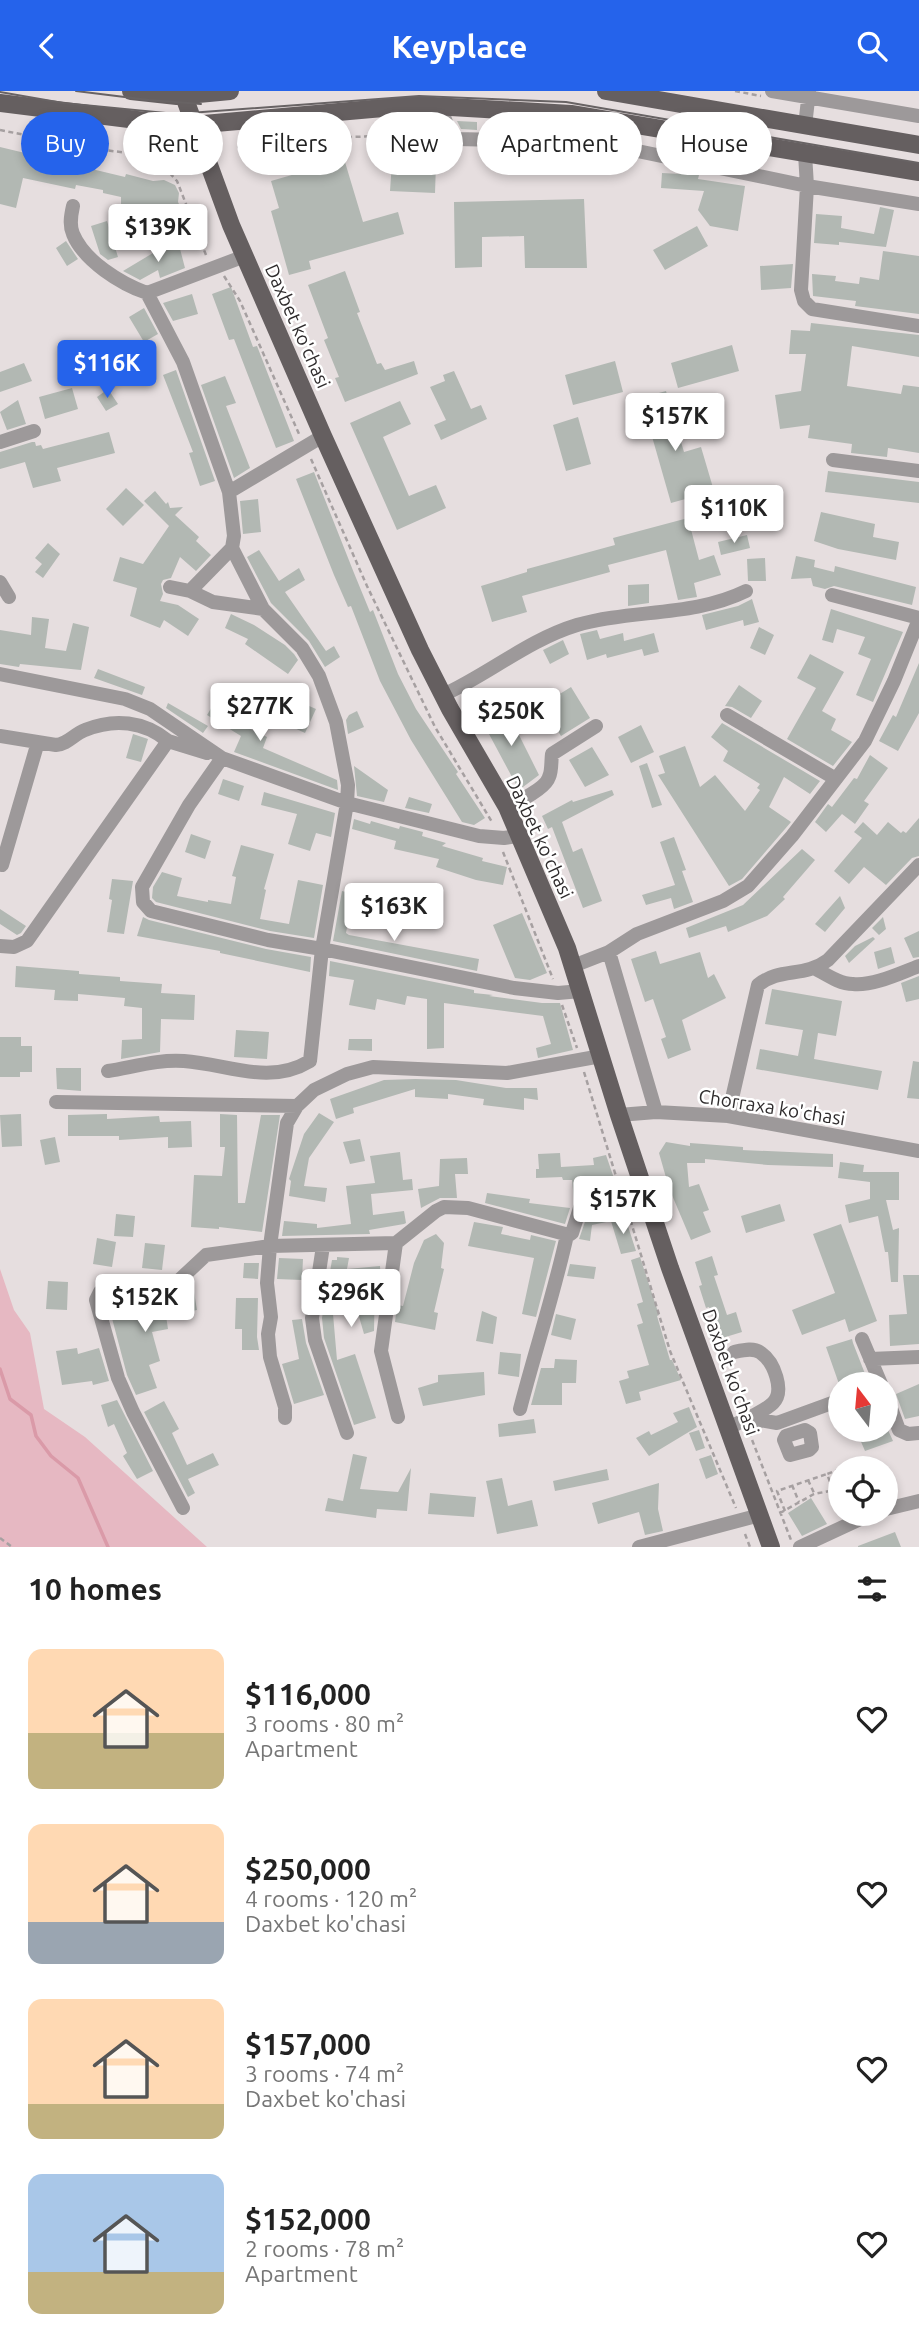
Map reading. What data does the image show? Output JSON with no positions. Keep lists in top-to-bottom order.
{
  "streets": {
    "main road": ["Daxbet ko'chasi"],
    "street": ["Chorraxa ko'chasi"]
  },
  "crossings": [
    ["Daxbet ko'chasi", "Chorraxa ko'chasi"]
  ],
  "north": "top",
  "page": {
    "header": "Keyplace",
    "chip": [
      "Buy",
      "Rent",
      "Filters",
      "New",
      "Apartment",
      "House"
    ],
    "price": [
      "$139K",
      "$116K",
      "$157K",
      "$110K",
      "$277K",
      "$250K",
      "$163K",
      "$157K",
      "$296K",
      "$152K"
    ],
    "heading": "10 homes",
    "list": [
      {
        "name": "$116,000",
        "note": "3 rooms · 80 m² · Apartment"
      },
      {
        "name": "$250,000",
        "note": "4 rooms · 120 m² · Daxbet ko'chasi"
      },
      {
        "name": "$157,000",
        "note": "3 rooms · 74 m² · Daxbet ko'chasi"
      },
      {
        "name": "$152,000",
        "note": "2 rooms · 78 m² · Apartment"
      }
    ]
  }
}
